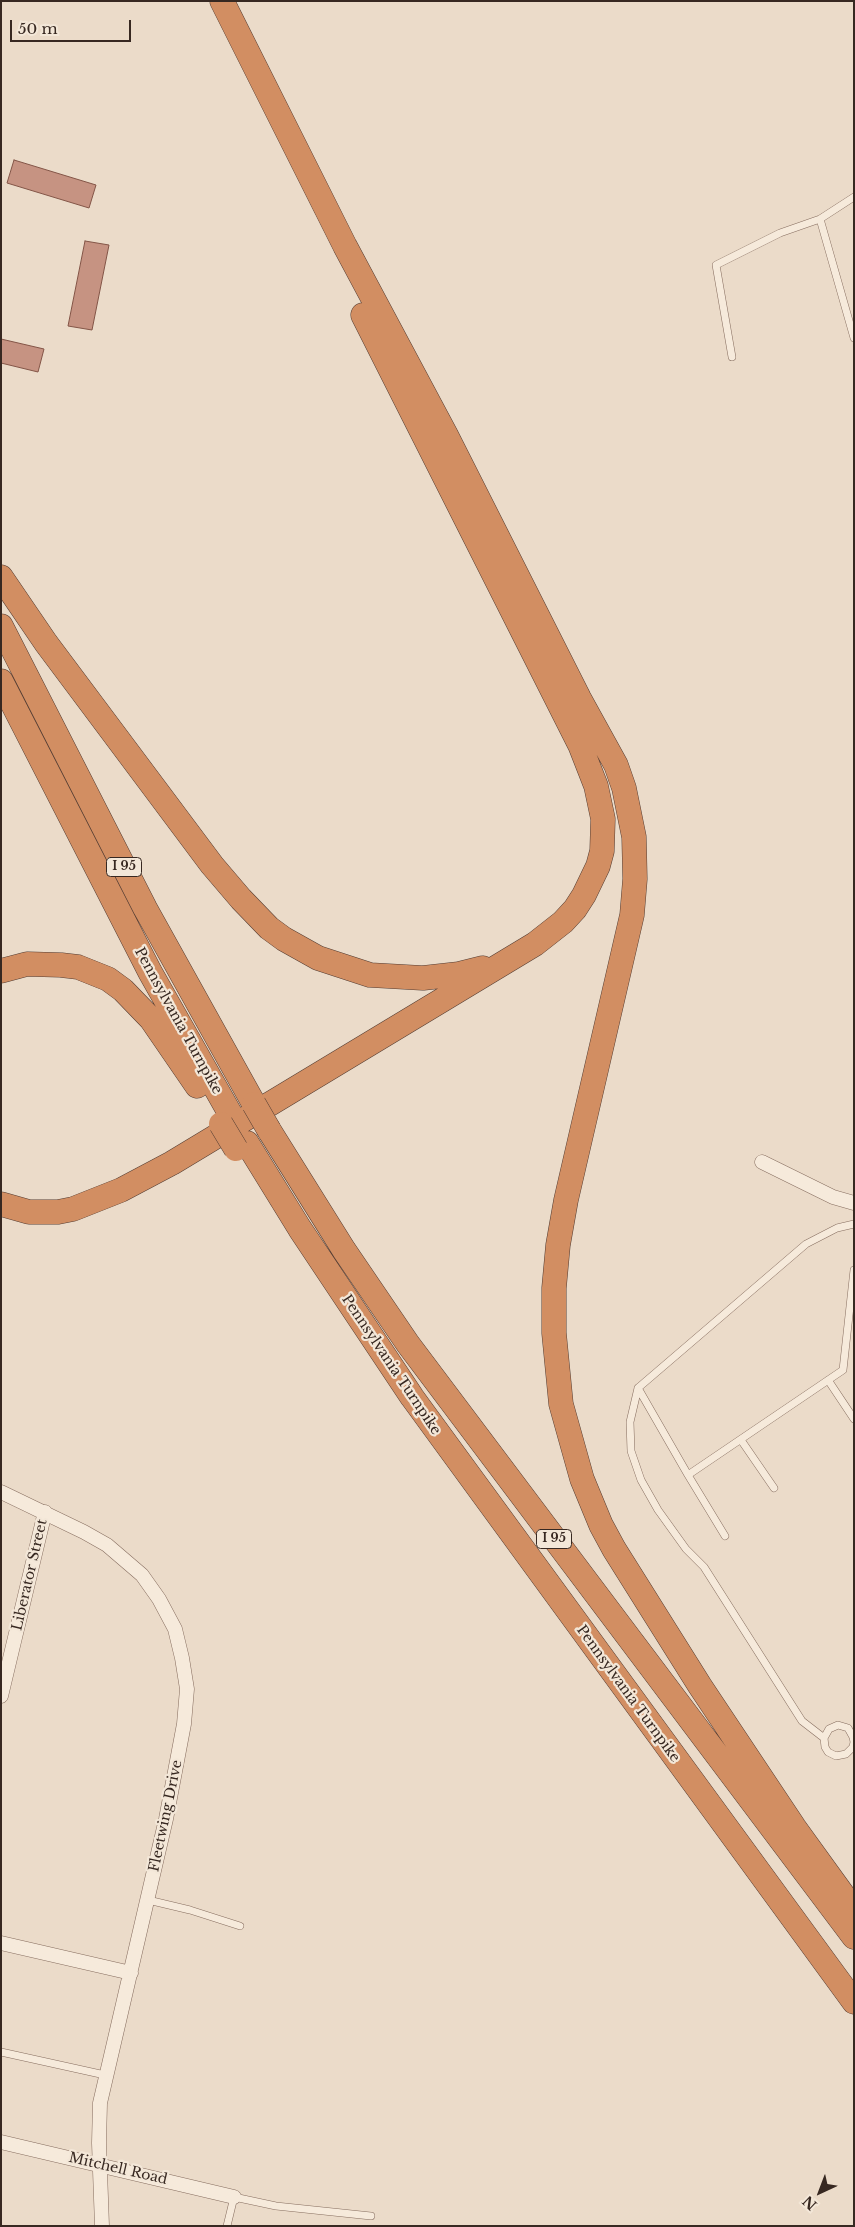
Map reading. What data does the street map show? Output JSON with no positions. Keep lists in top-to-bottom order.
{
  "streets": {
    "highway": ["I 95", "Pennsylvania Turnpike"],
    "street": ["Liberator Street", "Fleetwing Drive", "Mitchell Road"]
  },
  "crossings": [
    ["Liberator Street", "Fleetwing Drive"],
    ["Fleetwing Drive", "Mitchell Road"]
  ],
  "scale_bar": "50 m",
  "north": "bottom left"
}
